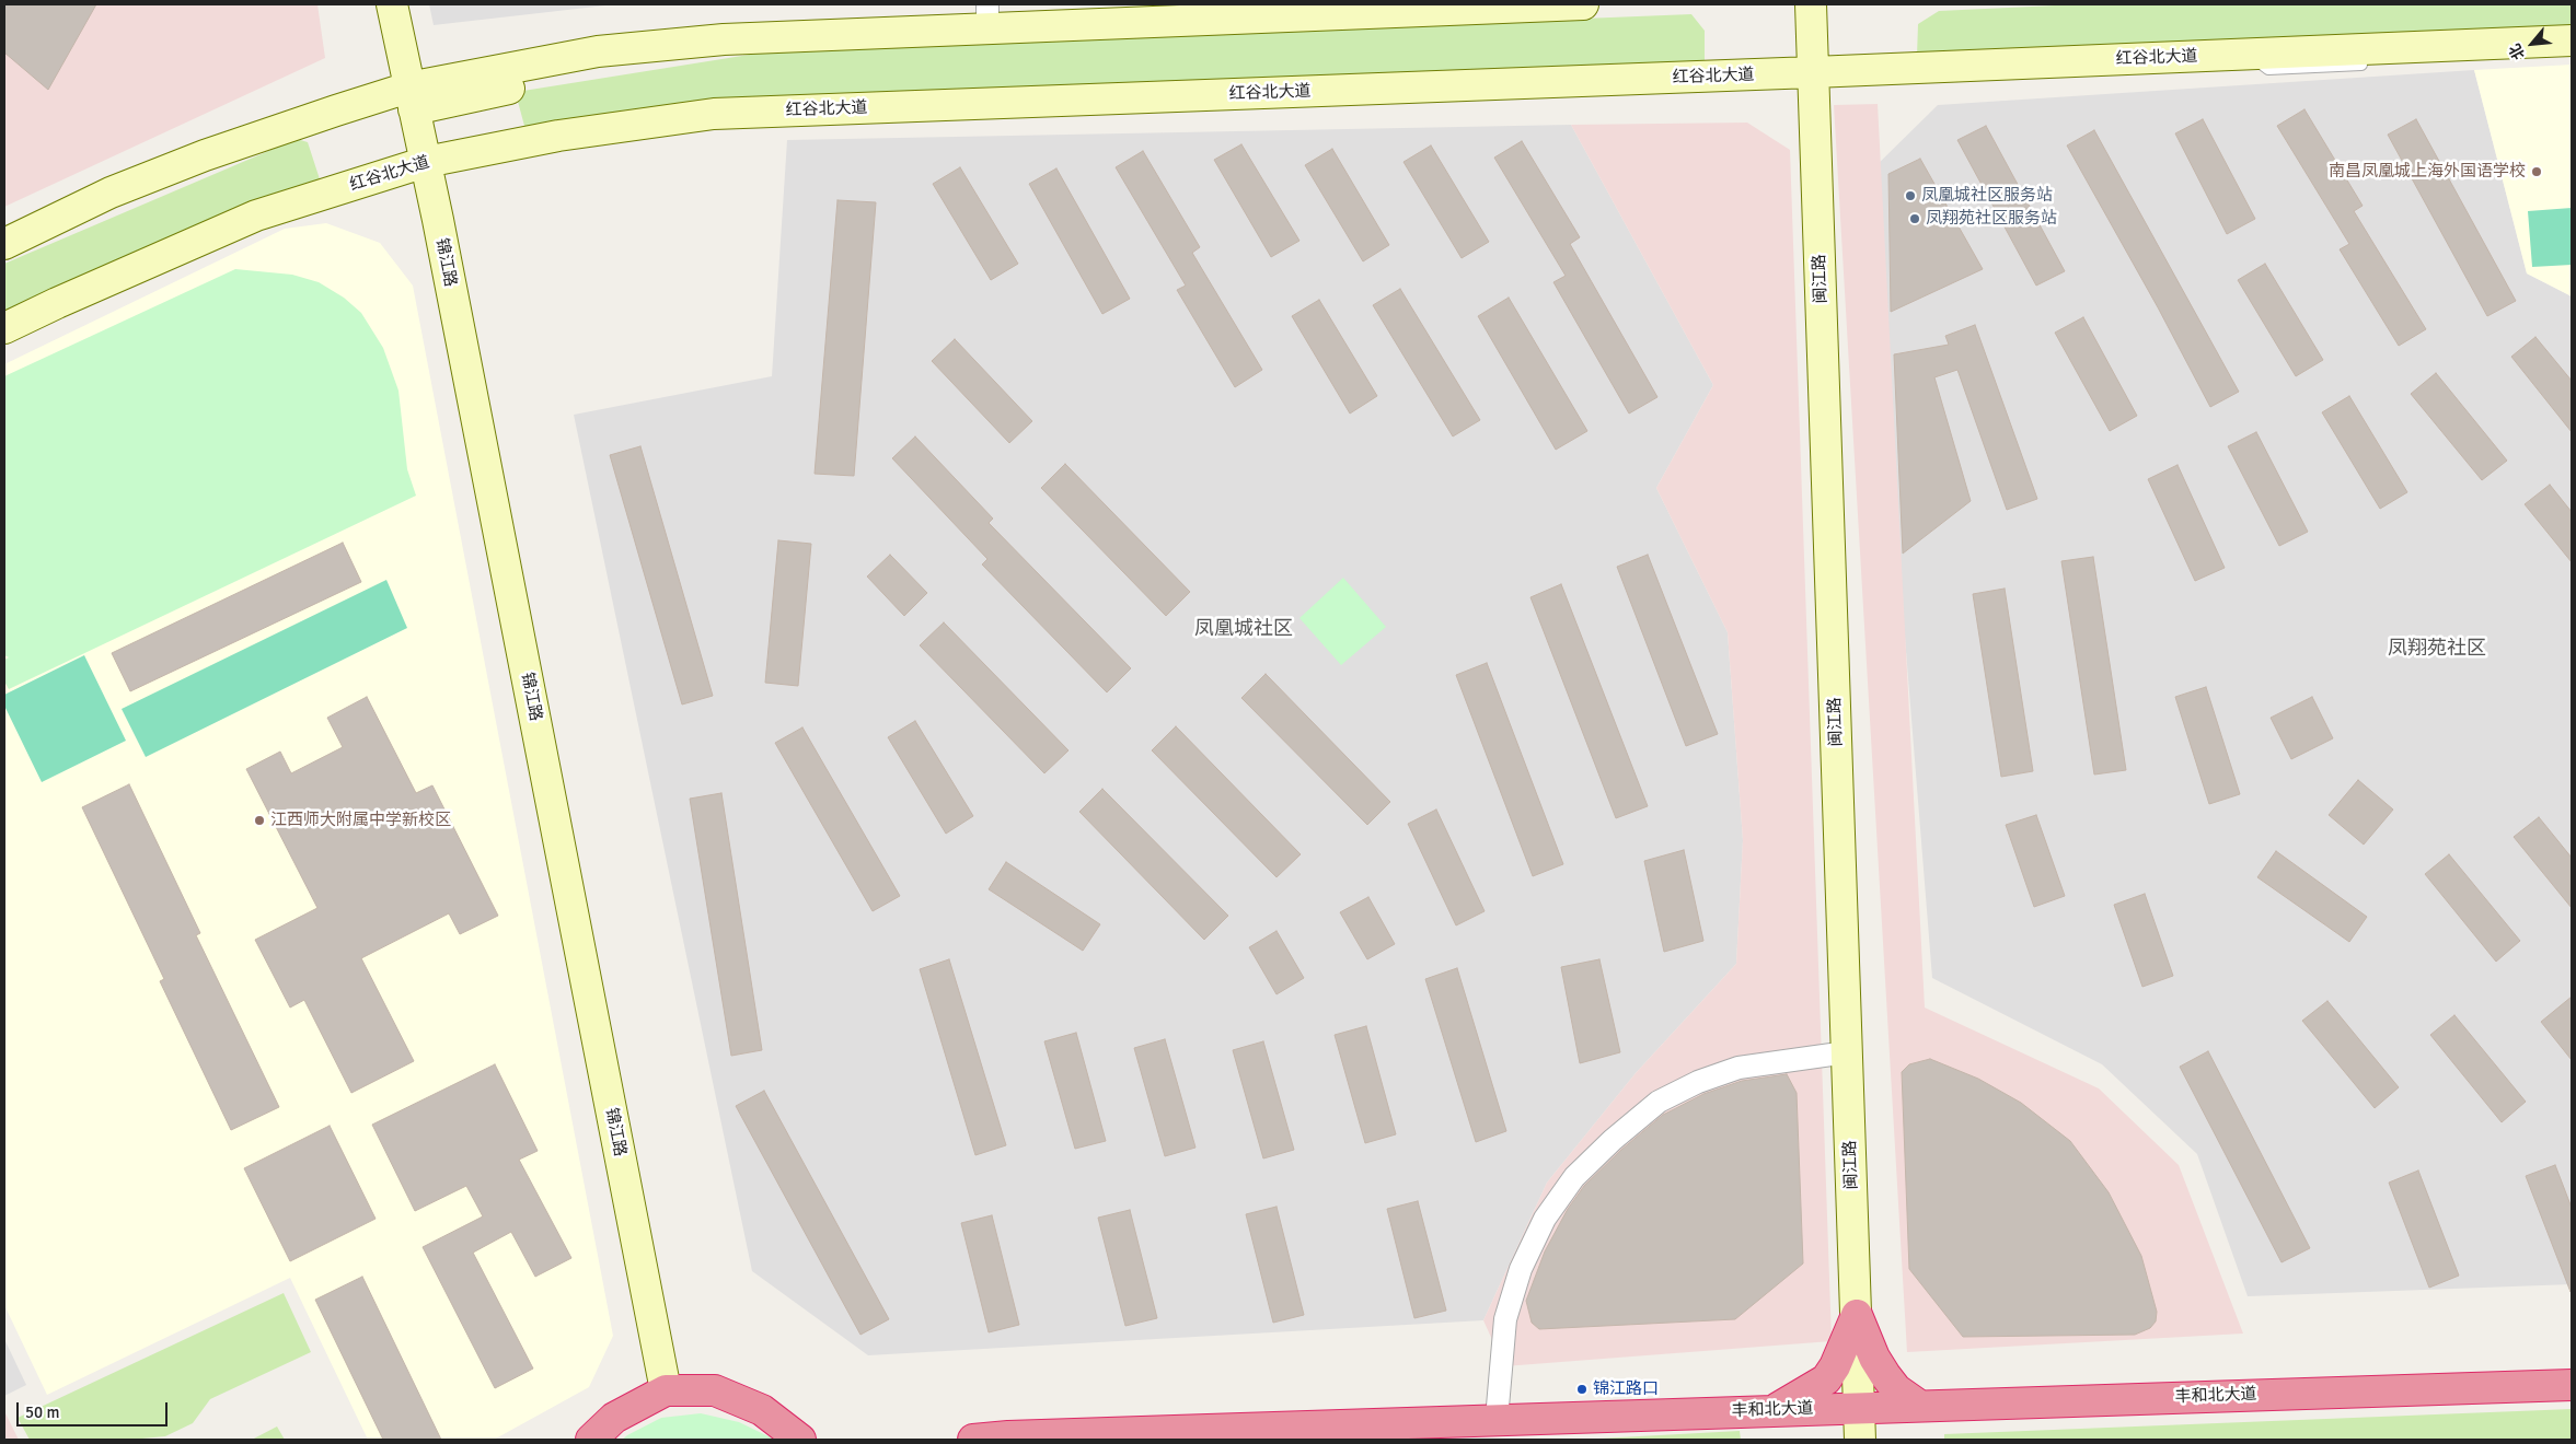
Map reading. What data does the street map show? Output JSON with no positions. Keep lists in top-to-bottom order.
{
  "streets": {
    "highway": ["丰和北大道"],
    "main road": ["红谷北大道", "锦江路", "闽江路"]
  },
  "crossings": [
    ["红谷北大道", "锦江路"],
    ["红谷北大道", "闽江路"],
    ["闽江路", "丰和北大道"]
  ],
  "districts": ["凤凰城社区", "凤翔苑社区"],
  "places": [
    "南昌凤凰城上海外国语学校",
    "凤凰城社区服务站",
    "凤翔苑社区服务站",
    "江西师大附属中学新校区",
    "锦江路口"
  ],
  "scale_bar": "50 m",
  "north": "bottom left"
}
